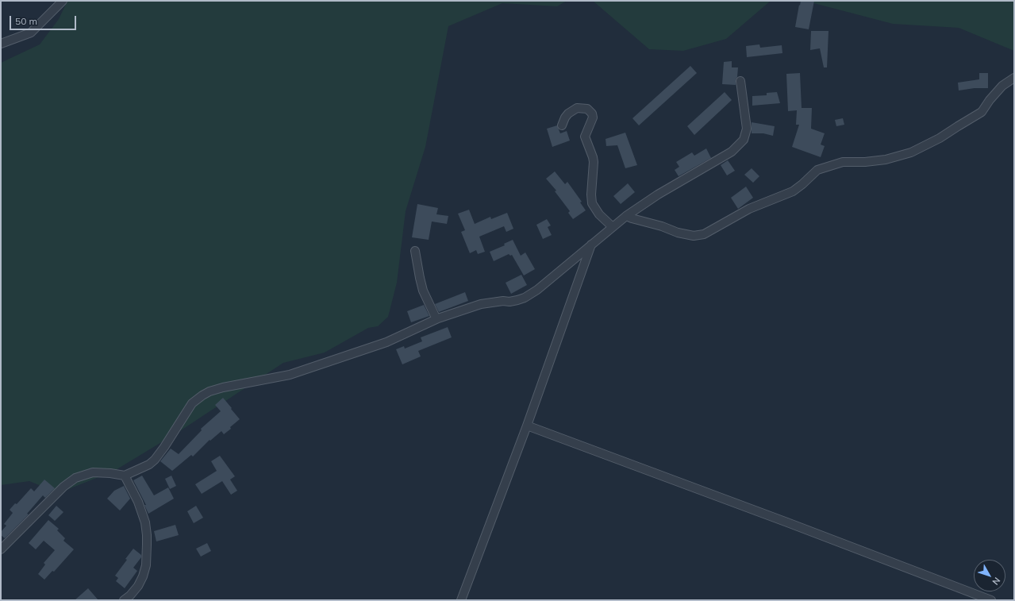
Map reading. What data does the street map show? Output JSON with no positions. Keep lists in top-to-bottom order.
{
  "scale_bar": "50 m",
  "north": "bottom right"
}
